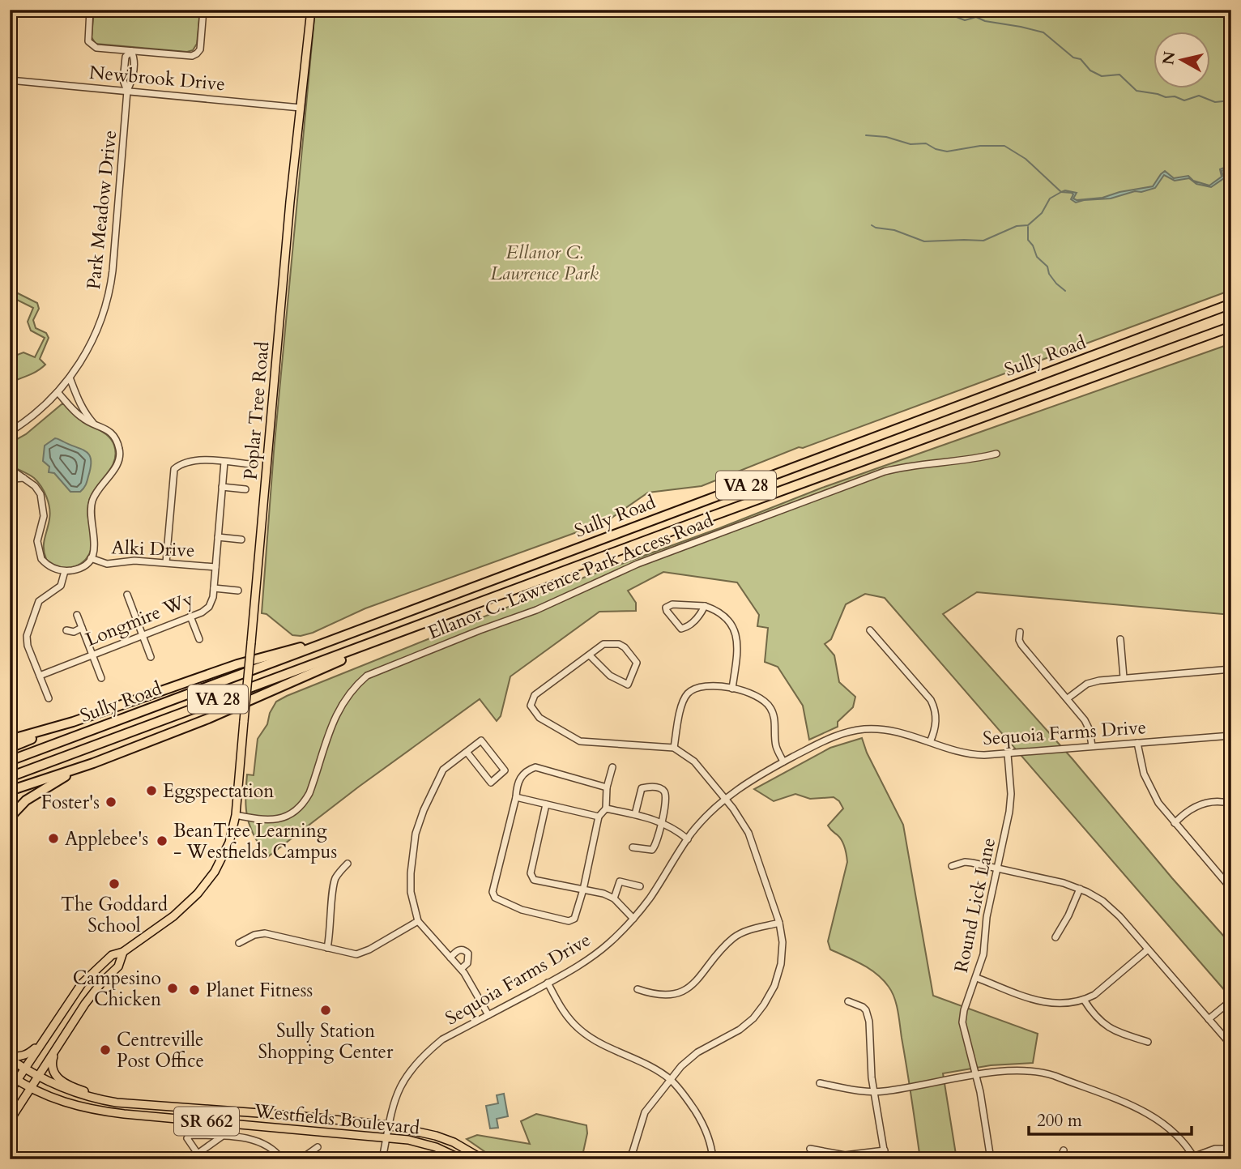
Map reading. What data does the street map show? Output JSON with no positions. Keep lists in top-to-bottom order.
{
  "streets": {
    "highway": ["Sully Road", "VA 28"],
    "main road": ["Poplar Tree Road", "Westfields Boulevard", "SR 662"],
    "street": [
      "Newbrook Drive",
      "Park Meadow Drive",
      "Alki Drive",
      "Ellanor C. Lawrence Park Access Road",
      "Longmire Wy",
      "Sequoia Farms Drive",
      "Round Lick Lane"
    ]
  },
  "crossings": [
    ["Newbrook Drive", "Park Meadow Drive"],
    ["Newbrook Drive", "Poplar Tree Road"],
    ["Poplar Tree Road", "Ellanor C. Lawrence Park Access Road"],
    ["Poplar Tree Road", "Westfields Boulevard"],
    ["Alki Drive", "Longmire Wy"],
    ["Sequoia Farms Drive", "Round Lick Lane"],
    ["Sequoia Farms Drive", "Westfields Boulevard"]
  ],
  "parks": ["Ellanor C. Lawrence Park"],
  "places": [
    "Eggspectation",
    "Foster's",
    "Applebee's",
    "BeanTree Learning - Westfields Campus",
    "The Goddard School",
    "Campesino Chicken",
    "Planet Fitness",
    "Sully Station Shopping Center",
    "Centreville Post Office"
  ],
  "scale_bar": "200 m",
  "north": "left"
}
